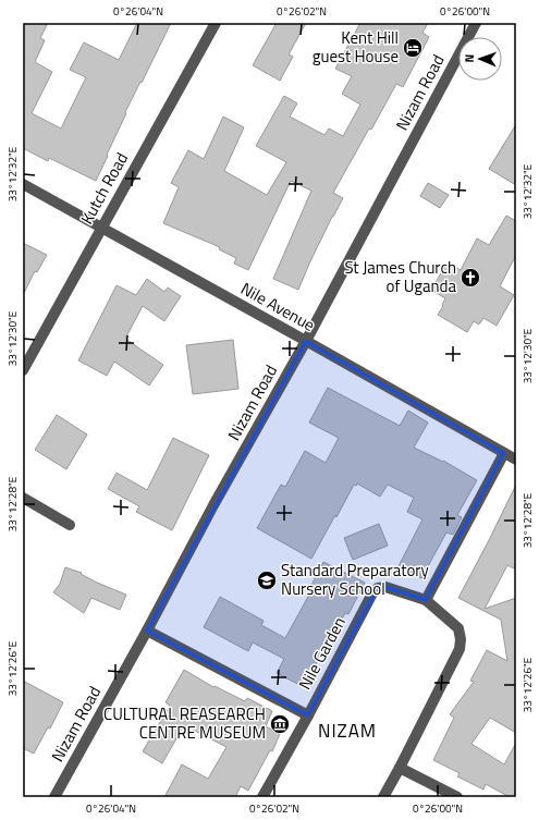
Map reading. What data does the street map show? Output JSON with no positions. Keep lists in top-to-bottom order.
{
  "streets": {
    "street": [
      "Nizam Road",
      "Kutch Road",
      "Nile Avenue",
      "Nile Garden"
    ]
  },
  "crossings": [
    ["Nizam Road", "Nile Avenue"],
    ["Kutch Road", "Nile Avenue"]
  ],
  "districts": ["NIZAM"],
  "places": {
    "hotel": ["Kent Hill guest House"],
    "church": ["St James Church of Uganda"],
    "school or university": ["Standard Preparatory Nursery School"],
    "museum": ["CULTURAL REASEARCH CENTRE MUSEUM"]
  },
  "north": "left",
  "coordinates": [
    "0°26'04\"N",
    "0°26'02\"N",
    "0°26'00\"N",
    "33°12'32\"E",
    "33°12'30\"E",
    "33°12'28\"E",
    "33°12'26\"E"
  ]
}
